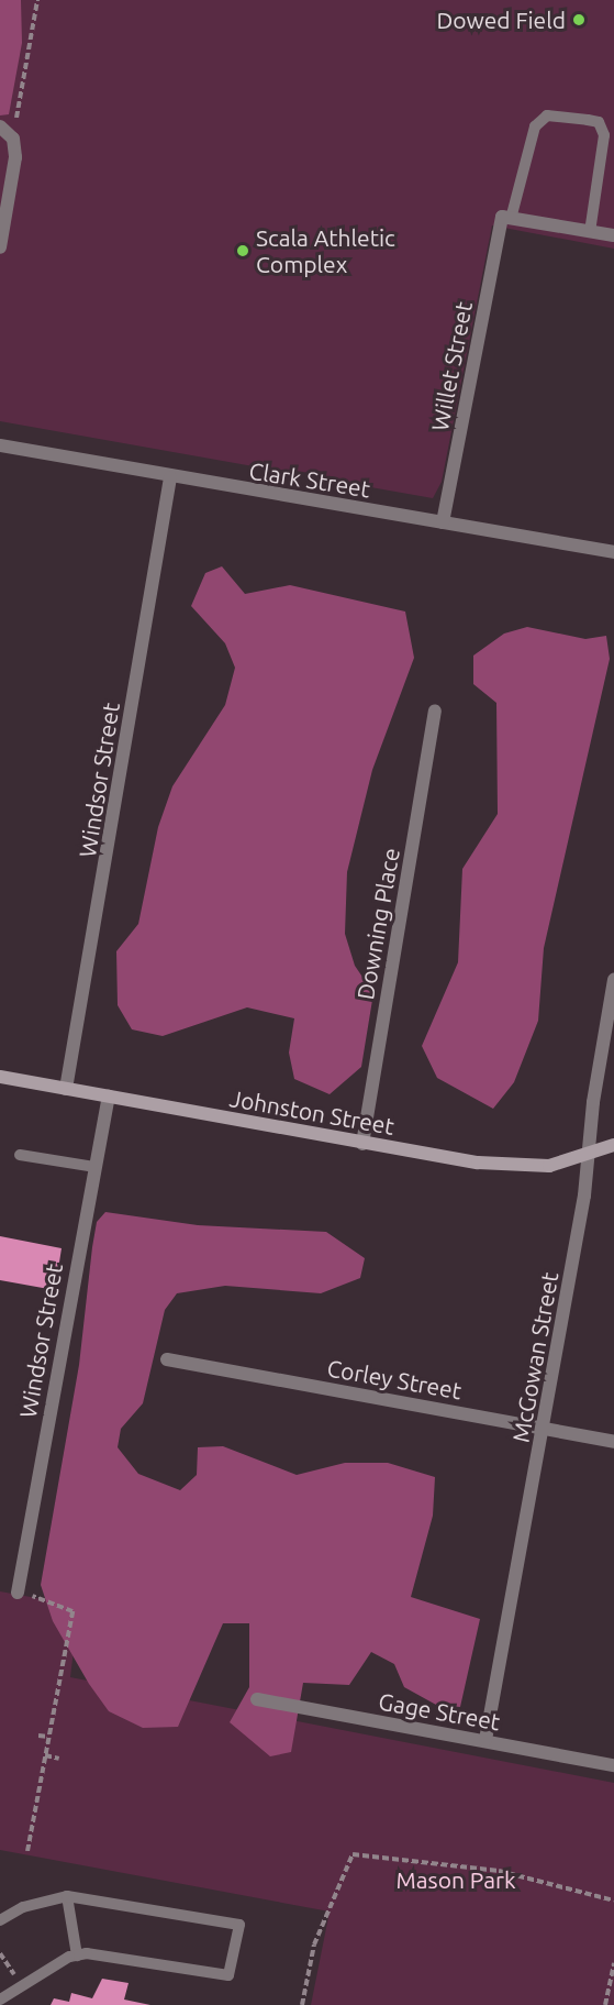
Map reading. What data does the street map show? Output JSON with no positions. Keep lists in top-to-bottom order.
{
  "streets": {
    "main road": ["Johnston Street"],
    "street": [
      "Willet Street",
      "Clark Street",
      "Windsor Street",
      "Downing Place",
      "McGowan Street",
      "Corley Street",
      "Gage Street"
    ]
  },
  "crossings": [
    ["Willet Street", "Clark Street"],
    ["Clark Street", "Windsor Street"],
    ["Windsor Street", "Johnston Street"],
    ["Downing Place", "Johnston Street"],
    ["Johnston Street", "McGowan Street"],
    ["McGowan Street", "Corley Street"],
    ["McGowan Street", "Gage Street"]
  ],
  "parks": ["Mason Park"],
  "places": ["Dowed Field", "Scala Athletic Complex"]
}
